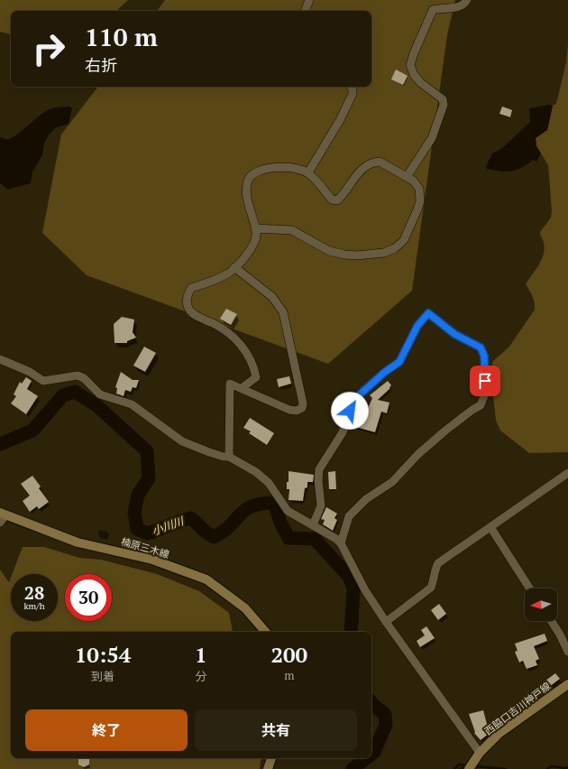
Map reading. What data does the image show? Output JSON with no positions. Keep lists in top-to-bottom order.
{
  "streets": {
    "main road": ["楠原三木線", "西脇口吉川神戸線"]
  },
  "water": ["小川川"],
  "north": "left",
  "page": {
    "turn": ["110 m", "右折"],
    "speed": "28 km/h",
    "limit": "30",
    "eta": [
      "10:54",
      "到着",
      "1",
      "分",
      "200",
      "m"
    ],
    "buttons": ["終了", "共有"]
  }
}
